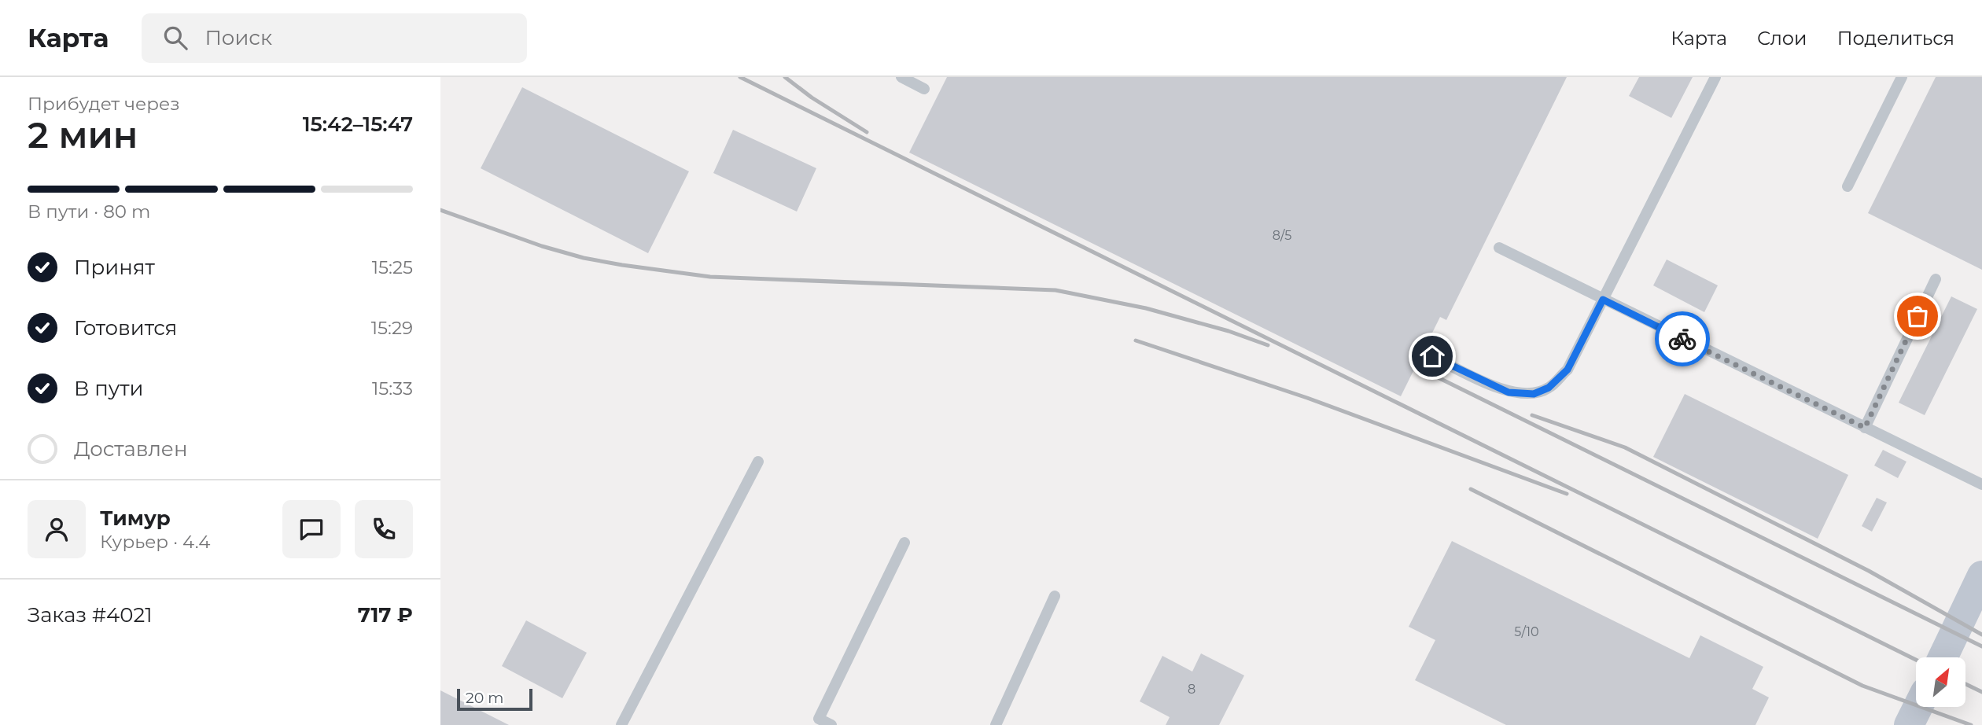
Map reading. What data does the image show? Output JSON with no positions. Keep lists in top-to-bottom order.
{
  "house_numbers": ["8/5", "5/10", "8"],
  "scale_bar": "20 m",
  "north": "top right",
  "page": {
    "header": "Карта",
    "search": "Поиск",
    "nav": ["Карта", "Слои", "Поделиться"],
    "heading": ["2 мин", "Прибудет через", "15:42–15:47"],
    "panel": [
      "Тимур",
      "Курьер · 4.4",
      "Заказ #4021",
      "717 ₽"
    ],
    "bar": "В пути · 80 m",
    "list": [
      ["Принят", "15:25"],
      ["Готовится", "15:29"],
      ["В пути", "15:33"],
      "Доставлен"
    ],
    "scale": "20 m"
  }
}
